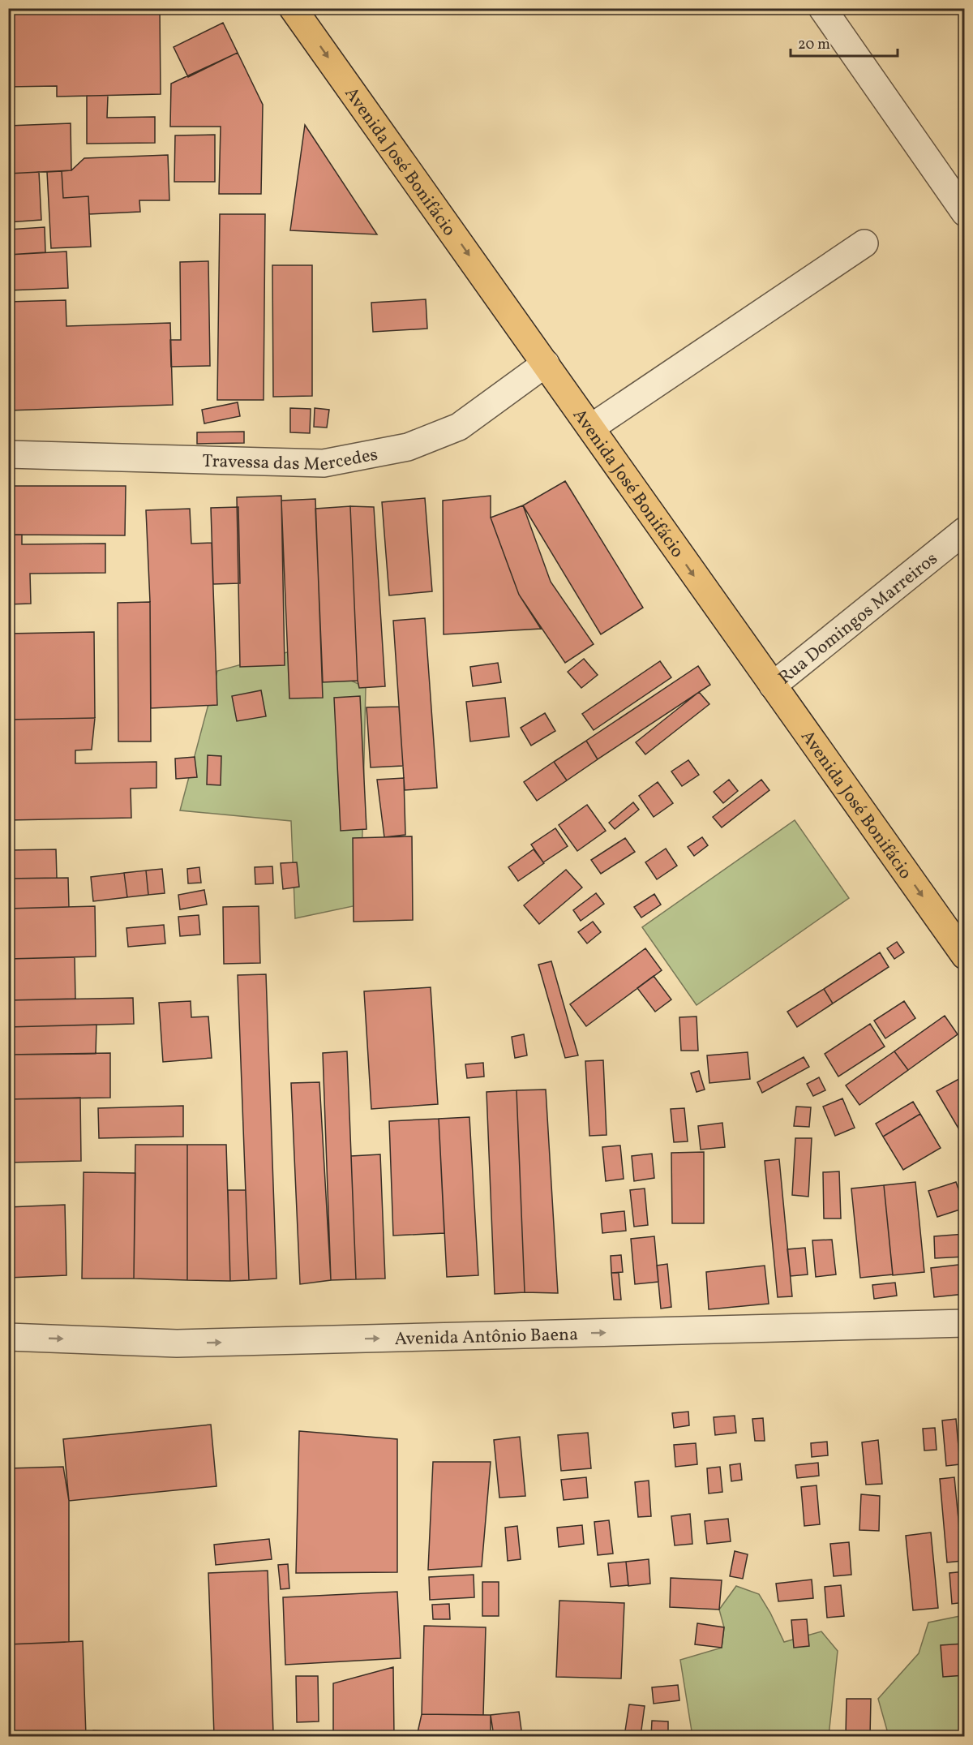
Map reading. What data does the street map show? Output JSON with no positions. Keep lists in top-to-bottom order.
{
  "streets": {
    "main road": ["Avenida José Bonifácio"],
    "street": ["Travessa das Mercedes", "Rua Domingos Marreiros", "Avenida Antônio Baena"]
  },
  "crossings": [
    ["Avenida José Bonifácio", "Travessa das Mercedes"],
    ["Avenida José Bonifácio", "Rua Domingos Marreiros"]
  ],
  "one_way": ["Avenida José Bonifácio", "Avenida Antônio Baena"],
  "scale_bar": "20 m"
}
